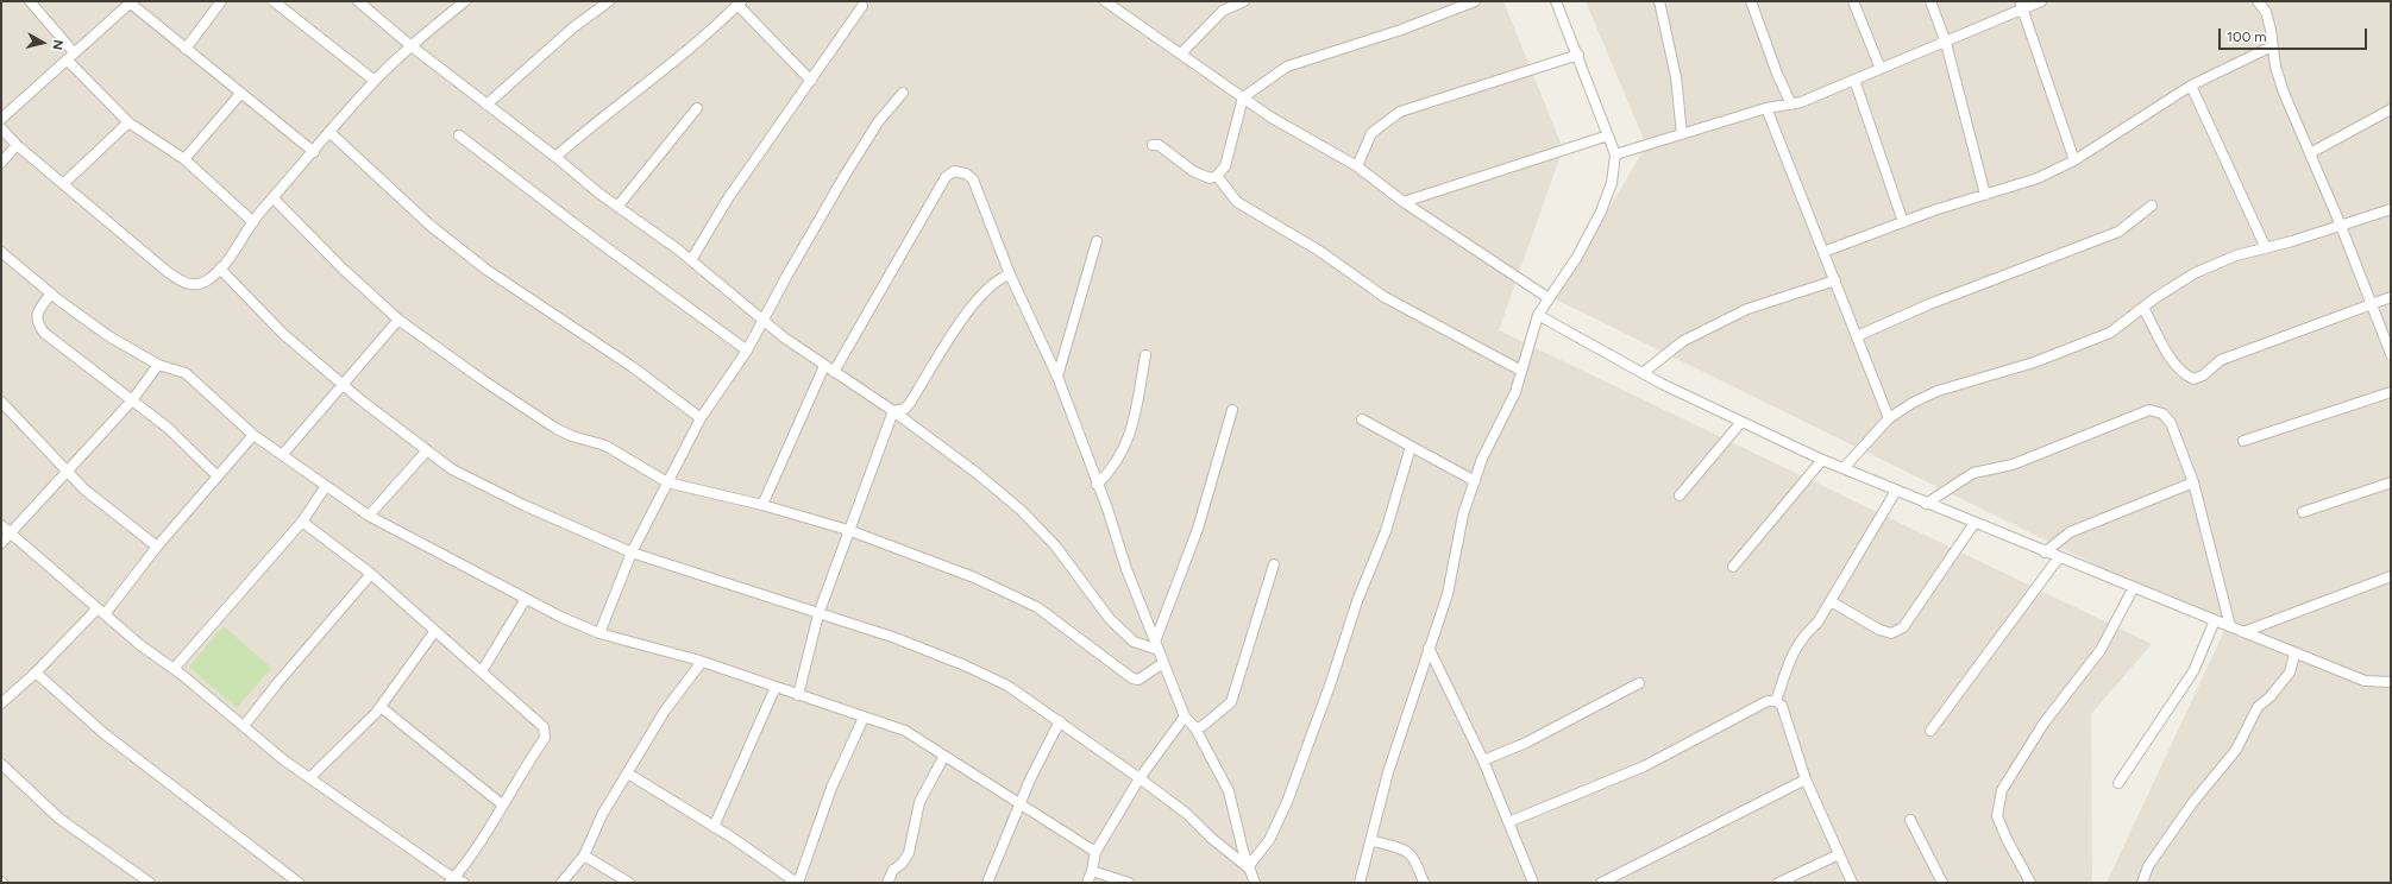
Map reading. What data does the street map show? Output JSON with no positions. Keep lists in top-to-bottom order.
{
  "scale_bar": "100 m",
  "north": "right"
}
